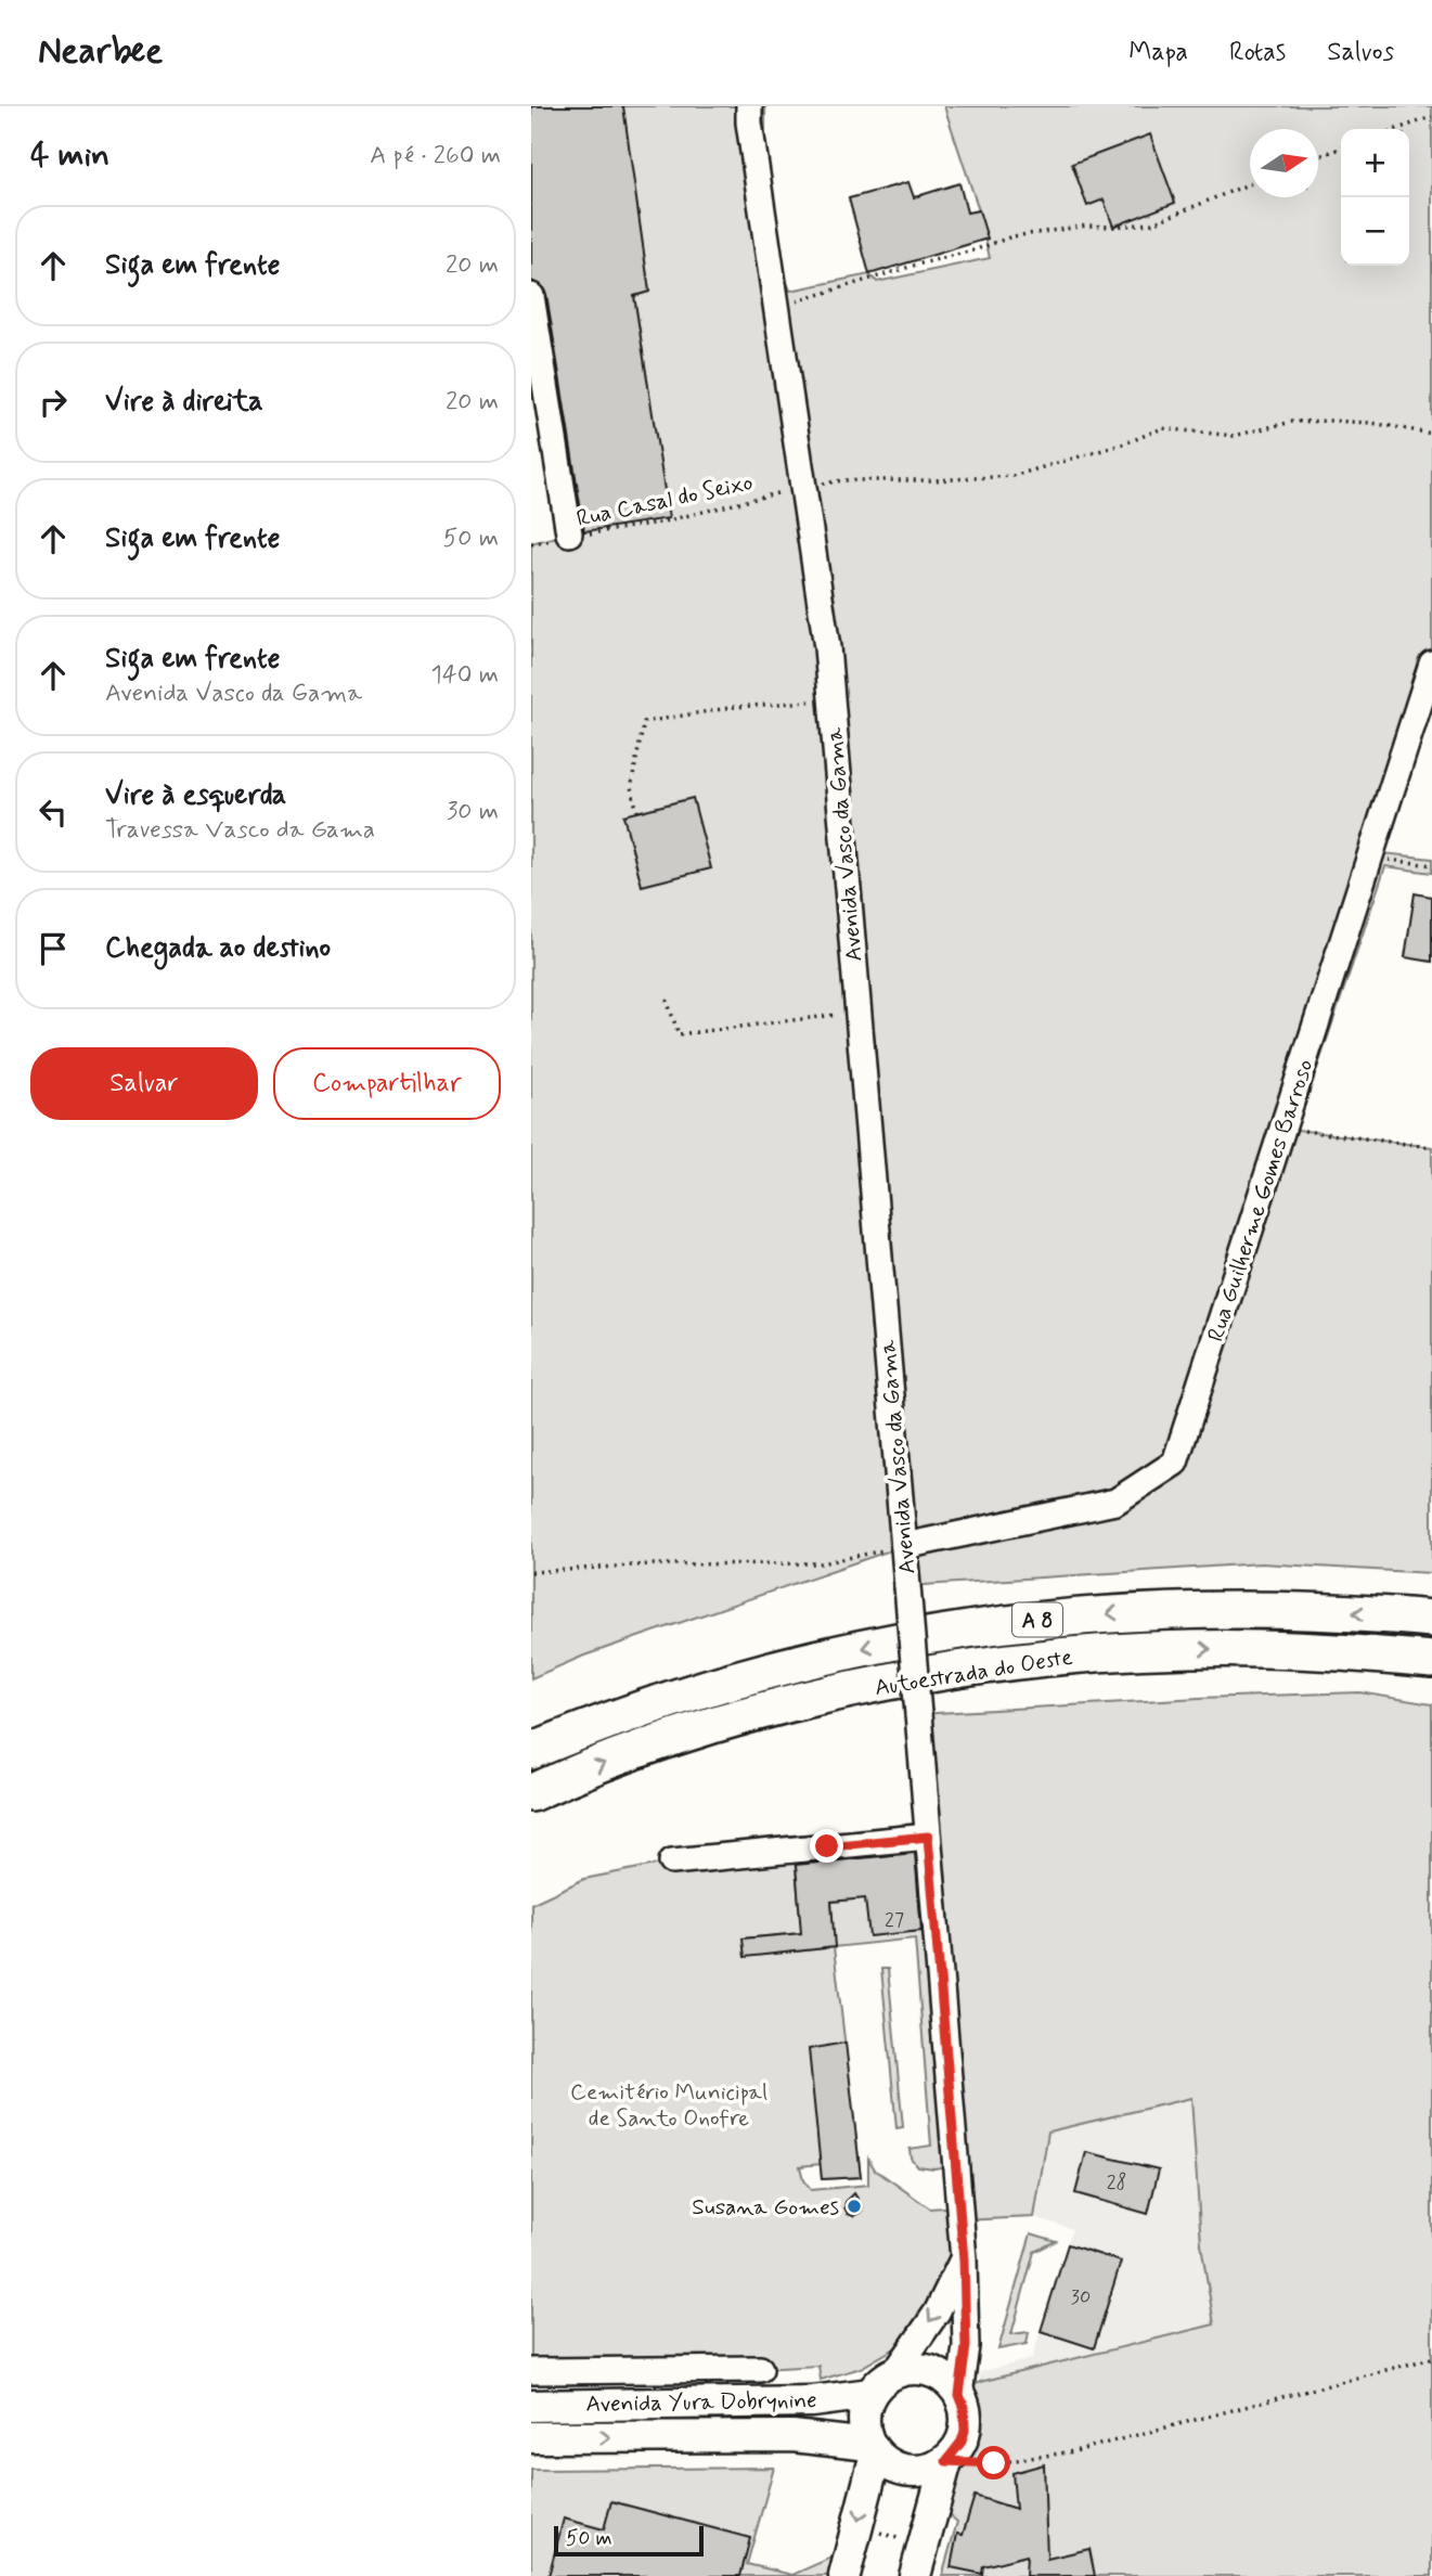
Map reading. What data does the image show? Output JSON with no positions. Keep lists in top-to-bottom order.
{
  "streets": {
    "highway": ["A 8", "Autoestrada do Oeste"],
    "main road": ["Avenida Yura Dobrynine"],
    "street": ["Avenida Vasco da Gama", "Rua Guilherme Gomes Barroso"],
    "path": ["Rua Casal do Seixo"]
  },
  "crossings": [
    ["Rua Casal do Seixo", "Avenida Vasco da Gama"],
    ["Avenida Vasco da Gama", "Rua Guilherme Gomes Barroso"]
  ],
  "parks": ["Cemitério Municipal de Santo Onofre"],
  "places": ["Susana Gomes"],
  "house_numbers": ["27", "28", "30"],
  "scale_bar": "50 m",
  "north": "right",
  "page": {
    "header": "Nearbee",
    "nav": ["Mapa", "Rotas", "Salvos"],
    "heading": ["4 min", "A pé · 260 m"],
    "map_buttons": ["+", "−"],
    "list": [
      ["Siga em frente", "20 m"],
      ["Vire à direita", "20 m"],
      ["Siga em frente", "50 m"],
      ["Siga em frente", "Avenida Vasco da Gama", "140 m"],
      ["Vire à esquerda", "Travessa Vasco da Gama", "30 m"],
      "Chegada ao destino"
    ],
    "buttons": ["Salvar", "Compartilhar"],
    "scale": "50 m"
  }
}
